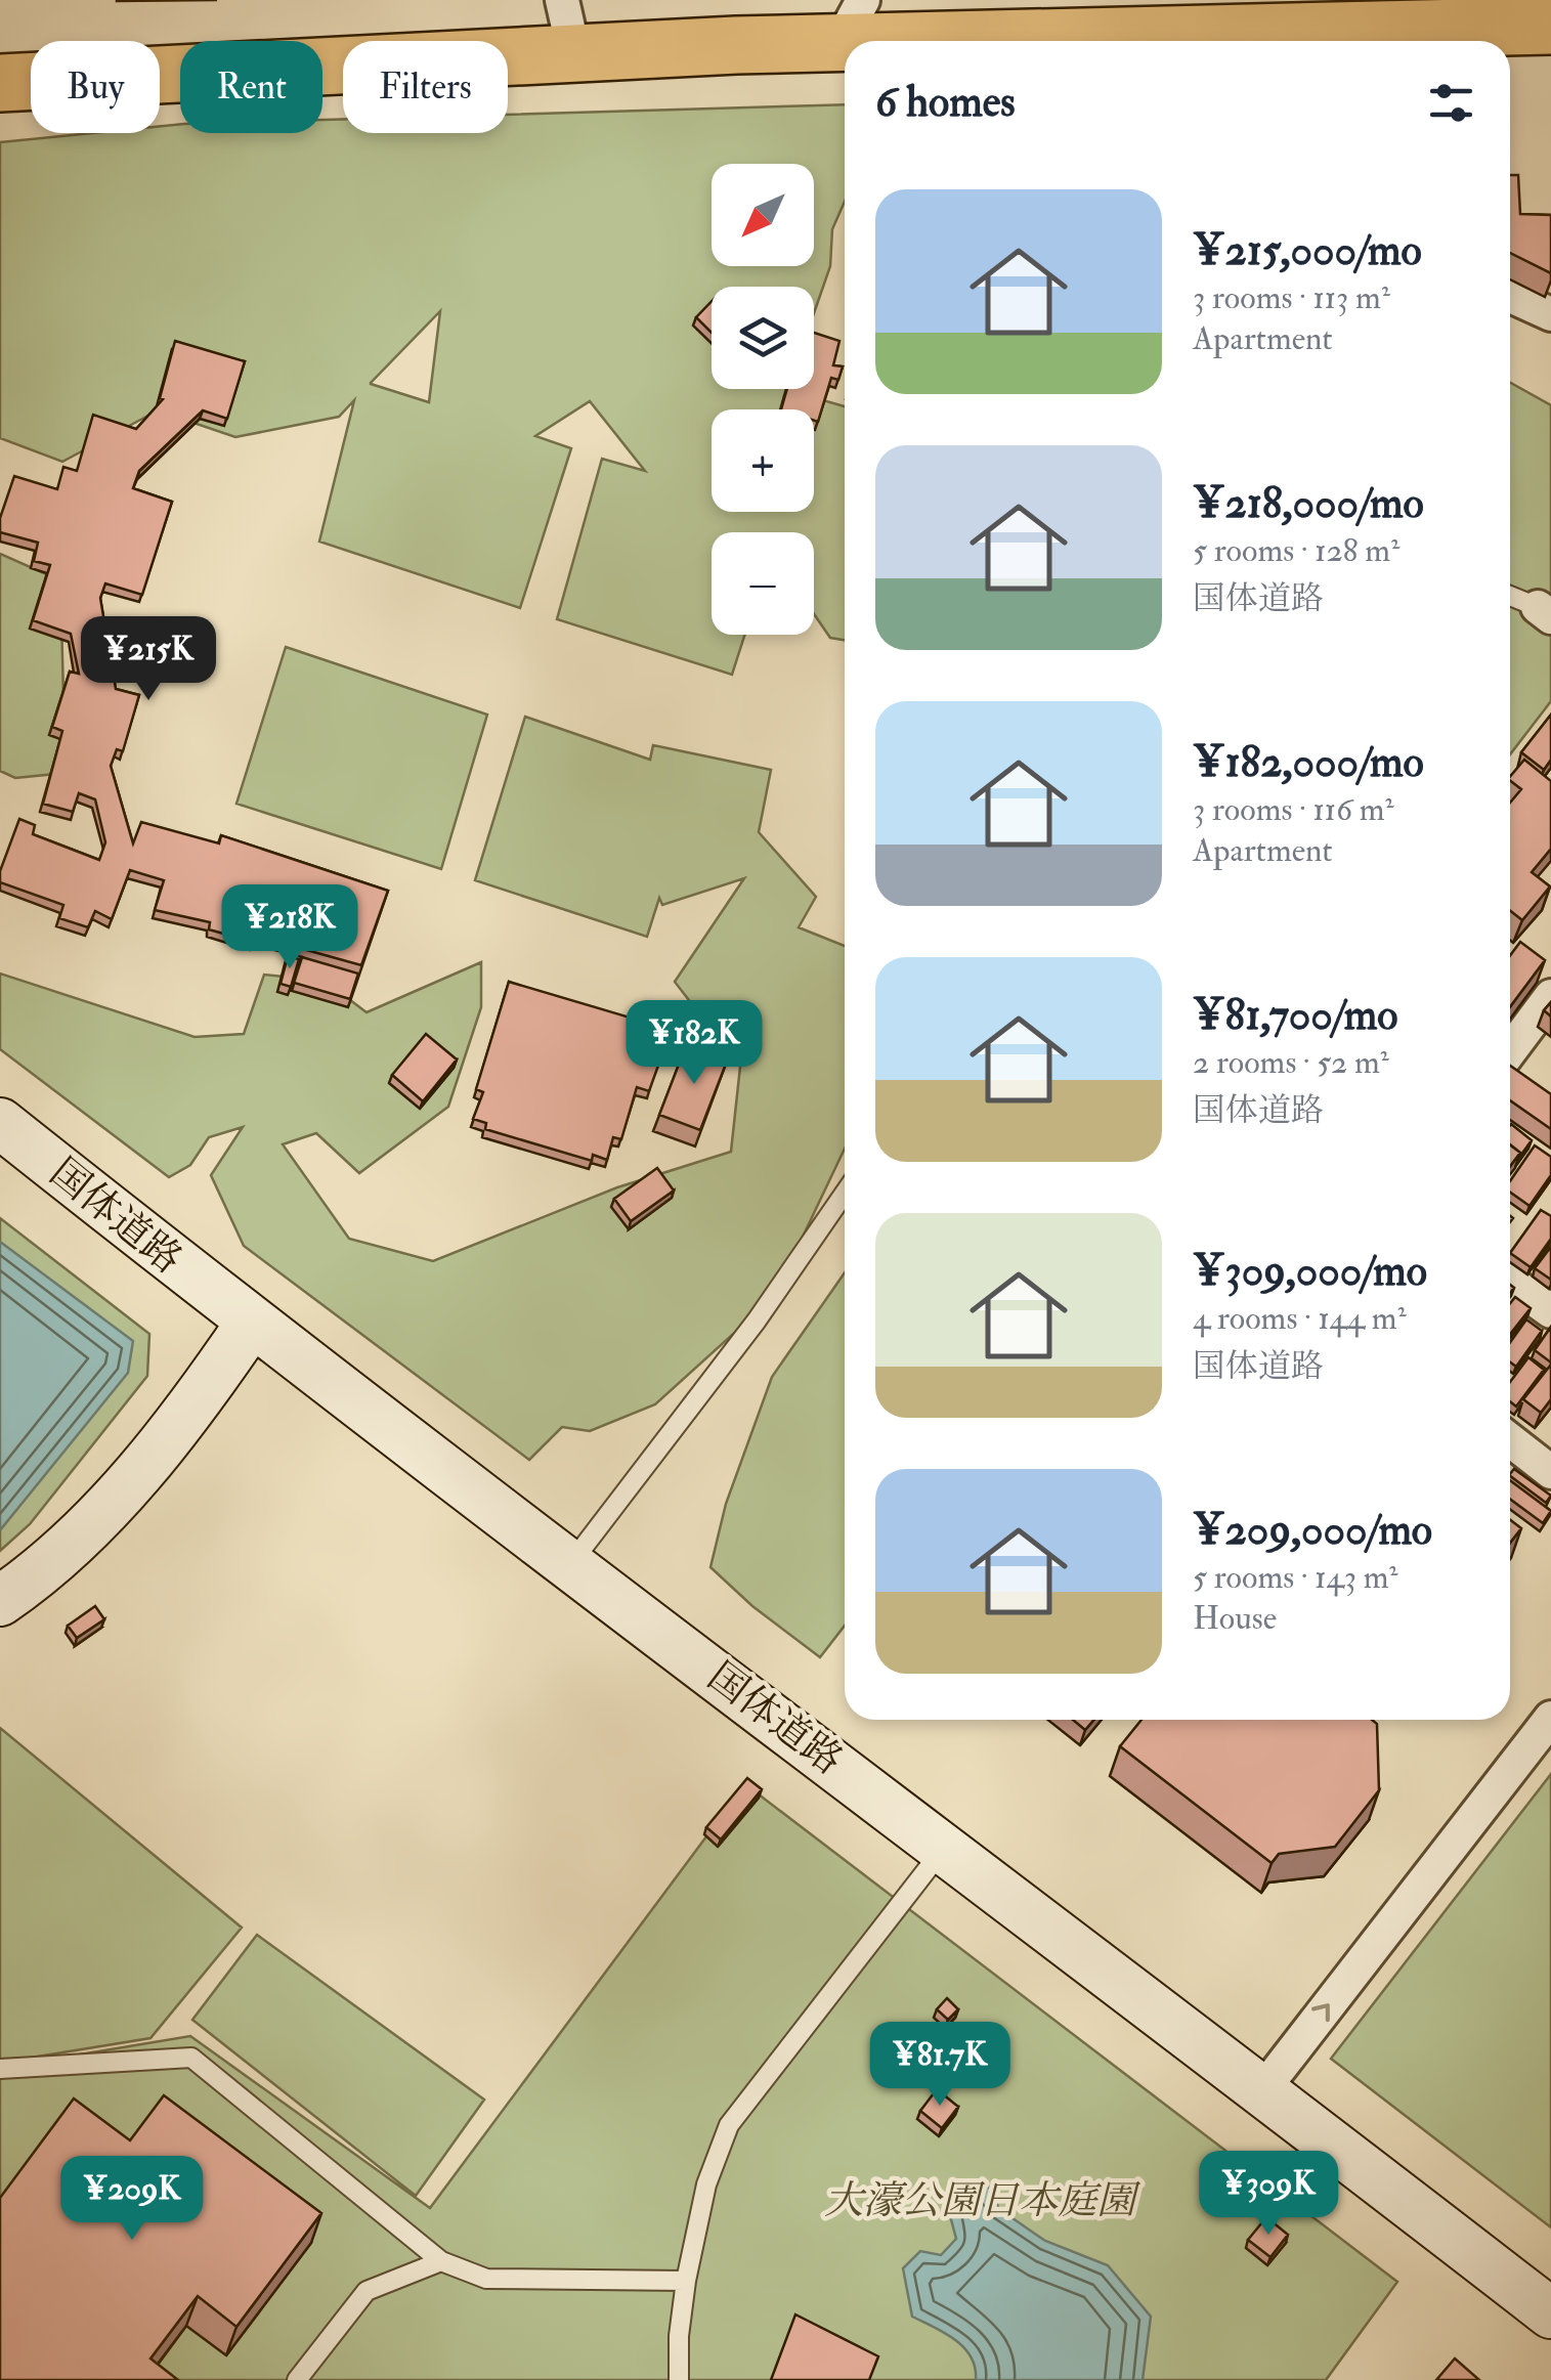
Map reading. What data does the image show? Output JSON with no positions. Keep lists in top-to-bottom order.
{
  "streets": {
    "street": ["国体道路"]
  },
  "parks": ["大濠公園日本庭園"],
  "north": "bottom left",
  "page": {
    "chip": ["Buy", "Rent", "Filters"],
    "heading": "6 homes",
    "map_buttons": ["+", "−"],
    "list": [
      {
        "name": "¥215,000/mo",
        "note": "3 rooms · 113 m² · Apartment"
      },
      {
        "name": "¥218,000/mo",
        "note": "5 rooms · 128 m² · 国体道路"
      },
      {
        "name": "¥182,000/mo",
        "note": "3 rooms · 116 m² · Apartment"
      },
      {
        "name": "¥81,700/mo",
        "note": "2 rooms · 52 m² · 国体道路"
      },
      {
        "name": "¥309,000/mo",
        "note": "4 rooms · 144 m² · 国体道路"
      },
      {
        "name": "¥209,000/mo",
        "note": "5 rooms · 143 m² · House"
      }
    ],
    "price": [
      "¥215K",
      "¥218K",
      "¥182K",
      "¥81.7K",
      "¥309K",
      "¥209K"
    ]
  }
}
